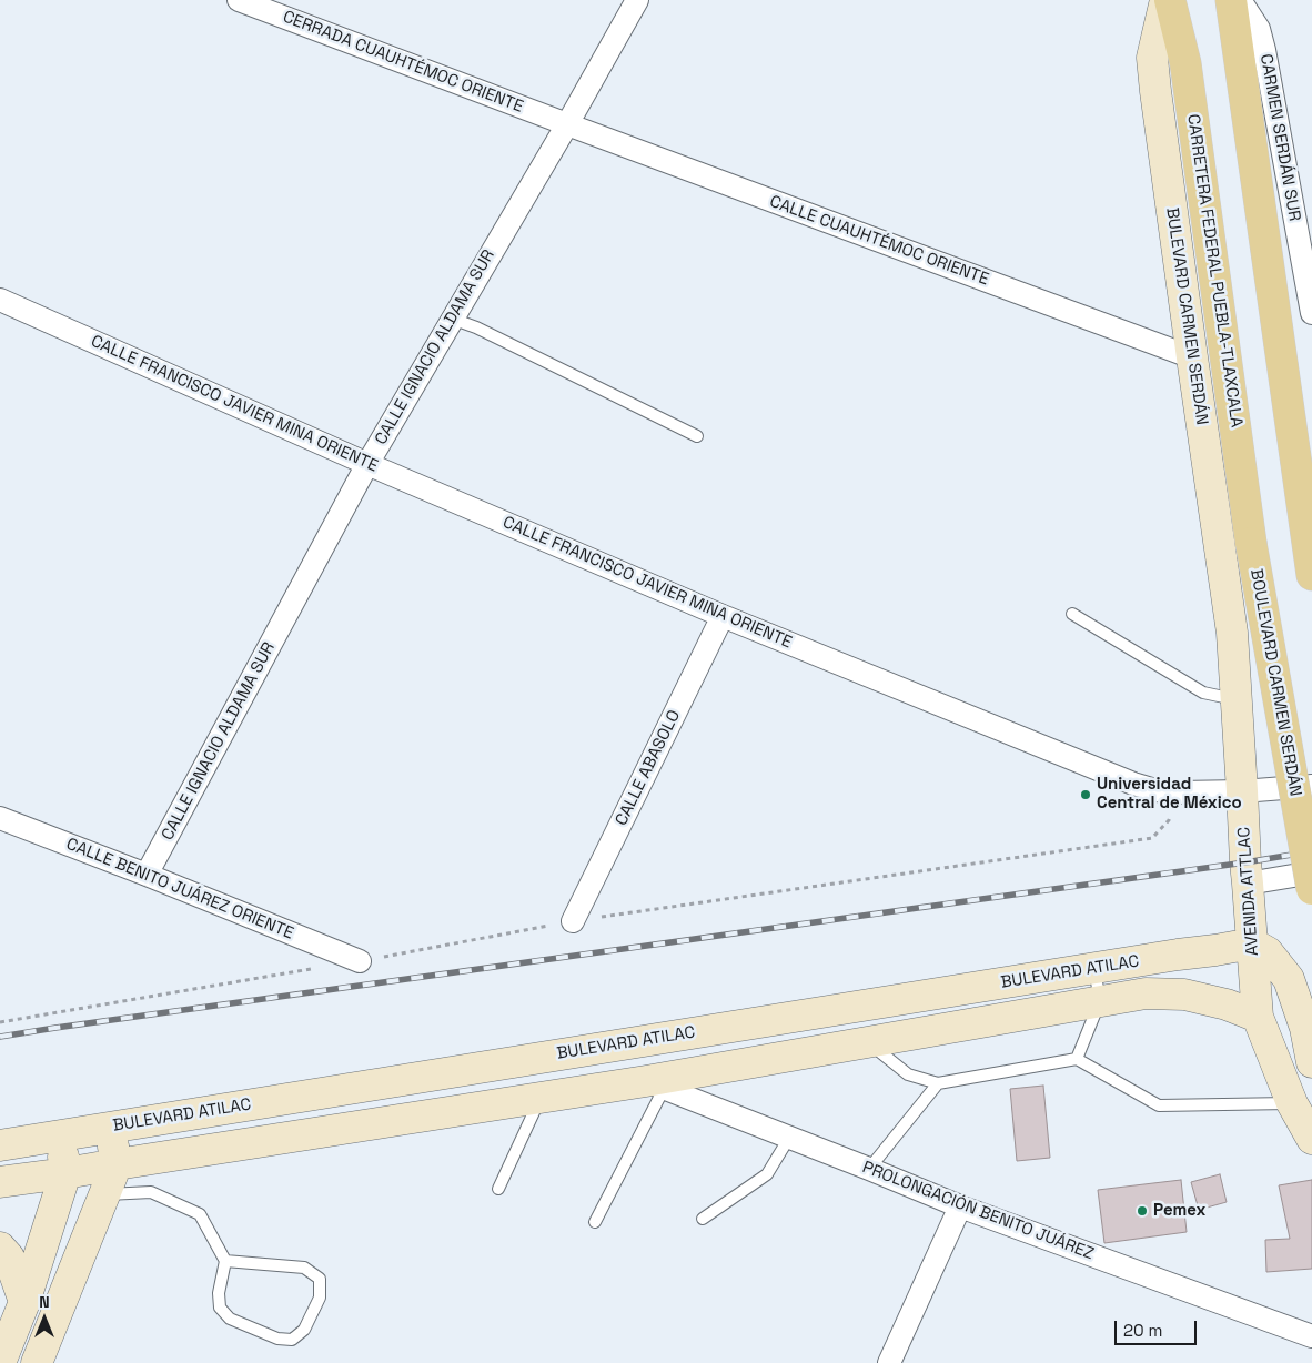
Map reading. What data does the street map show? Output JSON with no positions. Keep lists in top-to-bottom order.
{
  "streets": {
    "main road": [
      "CARRETERA FEDERAL PUEBLA-TLAXCALA",
      "BULEVARD CARMEN SERDÁN",
      "BOULEVARD CARMEN SERDÁN",
      "AVENIDA ATTLAC",
      "BULEVARD ATILAC"
    ],
    "street": [
      "CERRADA CUAUHTÉMOC ORIENTE",
      "CARMEN SERDÁN SUR",
      "CALLE CUAUHTÉMOC ORIENTE",
      "CALLE IGNACIO ALDAMA SUR",
      "CALLE FRANCISCO JAVIER MINA ORIENTE",
      "CALLE ABASOLO",
      "CALLE BENITO JUÁREZ ORIENTE",
      "PROLONGACIÓN BENITO JUÁREZ"
    ]
  },
  "crossings": [
    ["CERRADA CUAUHTÉMOC ORIENTE", "CALLE CUAUHTÉMOC ORIENTE"],
    ["CERRADA CUAUHTÉMOC ORIENTE", "CALLE IGNACIO ALDAMA SUR"],
    ["CALLE CUAUHTÉMOC ORIENTE", "BULEVARD CARMEN SERDÁN"],
    ["CALLE CUAUHTÉMOC ORIENTE", "CALLE IGNACIO ALDAMA SUR"],
    ["CARRETERA FEDERAL PUEBLA-TLAXCALA", "BOULEVARD CARMEN SERDÁN"],
    ["BULEVARD CARMEN SERDÁN", "AVENIDA ATTLAC"],
    ["CALLE IGNACIO ALDAMA SUR", "CALLE FRANCISCO JAVIER MINA ORIENTE"],
    ["CALLE IGNACIO ALDAMA SUR", "CALLE BENITO JUÁREZ ORIENTE"],
    ["CALLE FRANCISCO JAVIER MINA ORIENTE", "CALLE ABASOLO"],
    ["CALLE FRANCISCO JAVIER MINA ORIENTE", "AVENIDA ATTLAC"],
    ["AVENIDA ATTLAC", "BULEVARD ATILAC"],
    ["BULEVARD ATILAC", "PROLONGACIÓN BENITO JUÁREZ"]
  ],
  "places": ["Universidad Central de México", "Pemex"],
  "scale_bar": "20 m",
  "north": "top"
}
